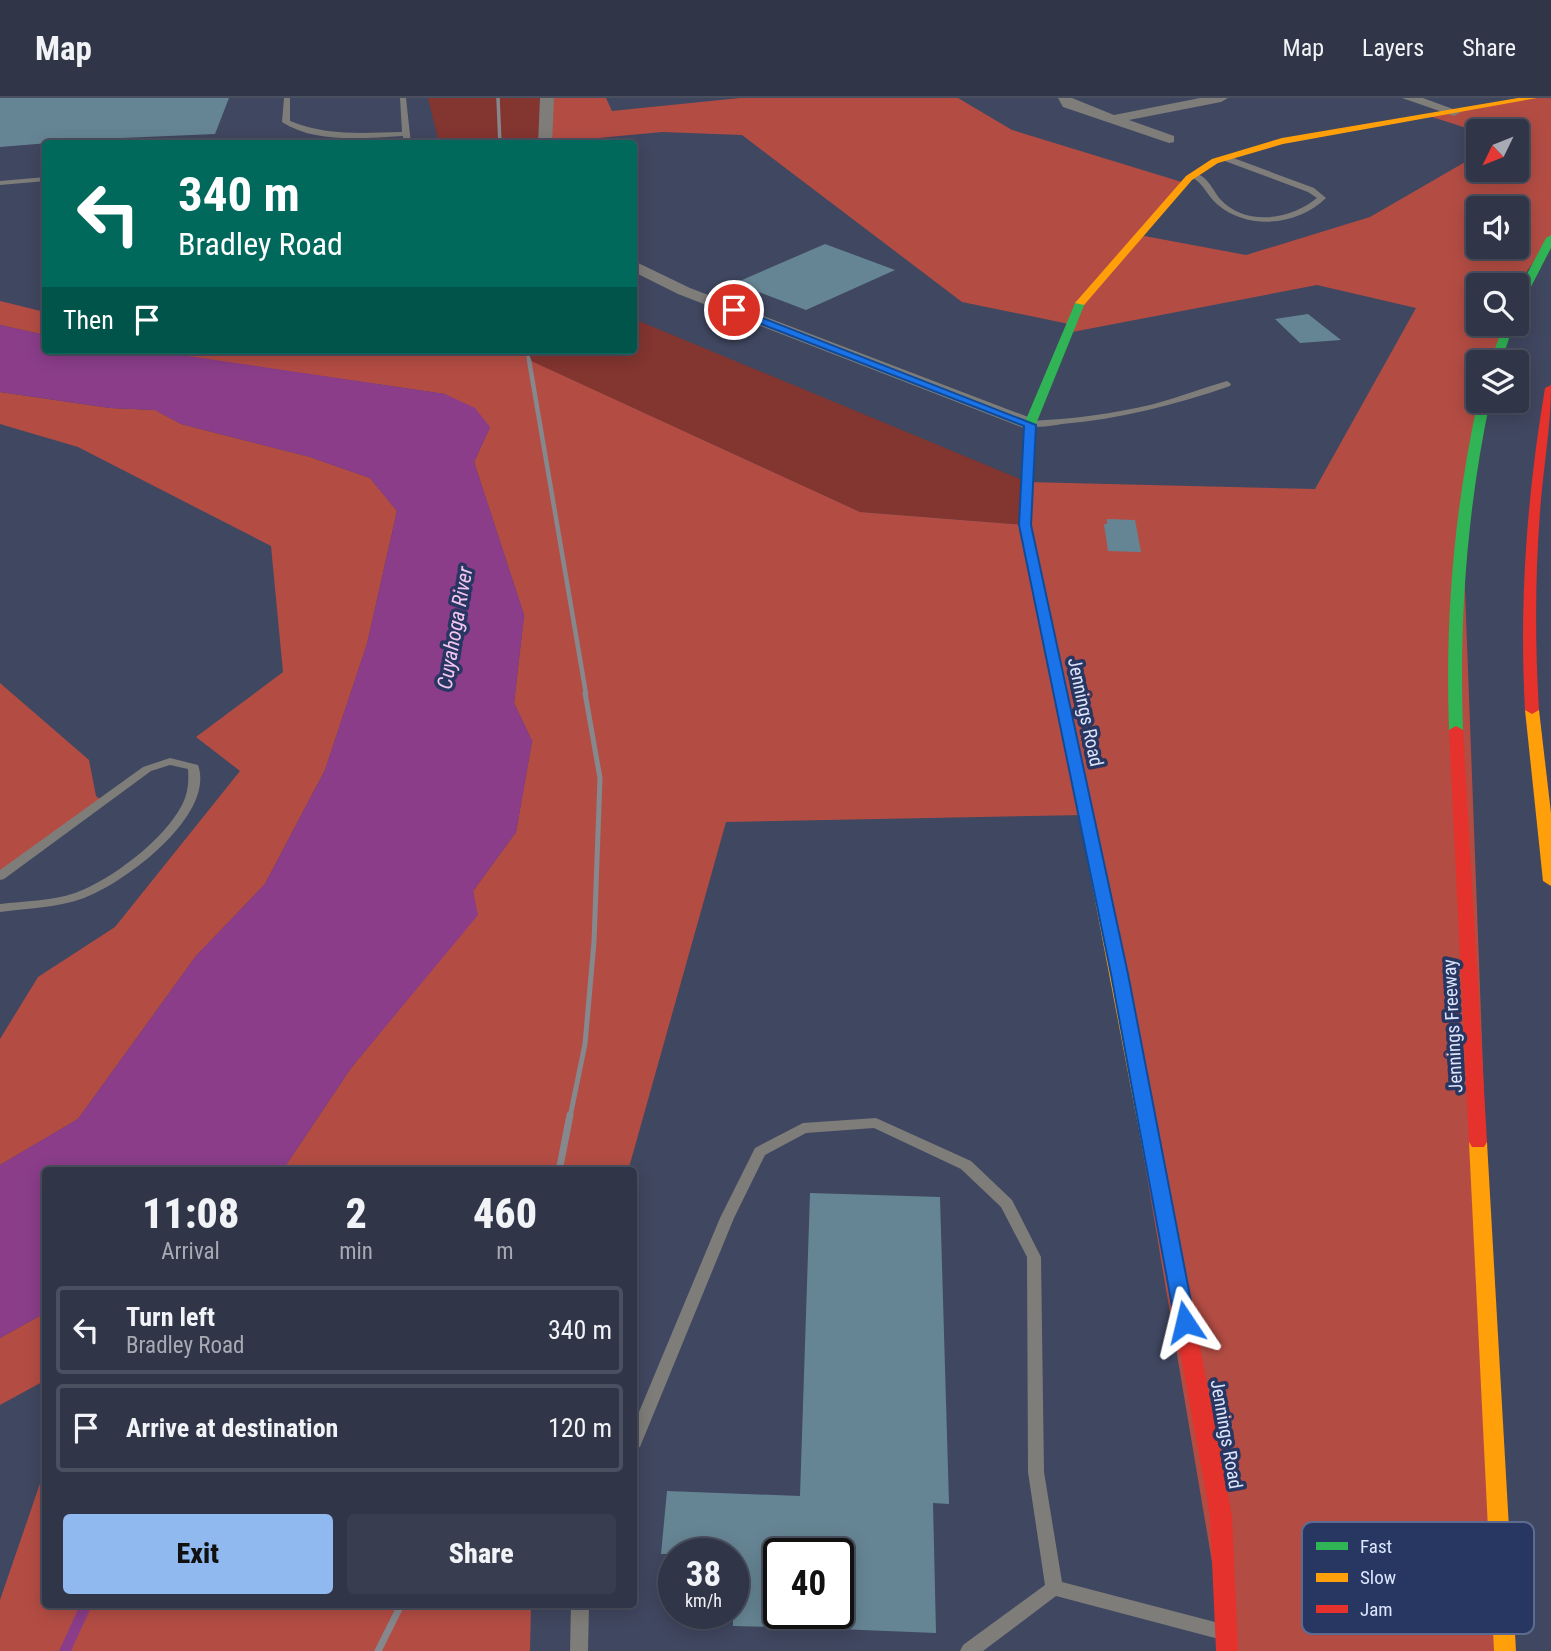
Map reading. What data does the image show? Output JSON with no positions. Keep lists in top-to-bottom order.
{
  "streets": {
    "main road": ["Jennings Road", "Jennings Freeway"]
  },
  "water": ["Cuyahoga River"],
  "legend": ["Fast", "Slow", "Jam"],
  "north": "bottom left",
  "page": {
    "header": "Map",
    "nav": ["Map", "Layers", "Share"],
    "turn": ["340 m", "Bradley Road"],
    "then": "Then",
    "eta": [
      "11:08",
      "Arrival",
      "2",
      "min",
      "460",
      "m"
    ],
    "list": [
      {
        "name": "Turn left",
        "note": "Bradley Road",
        "value": "340 m"
      },
      {
        "name": "Arrive at destination",
        "value": "120 m"
      }
    ],
    "buttons": ["Exit", "Share"],
    "speed": "38 km/h",
    "limit": "40"
  }
}
